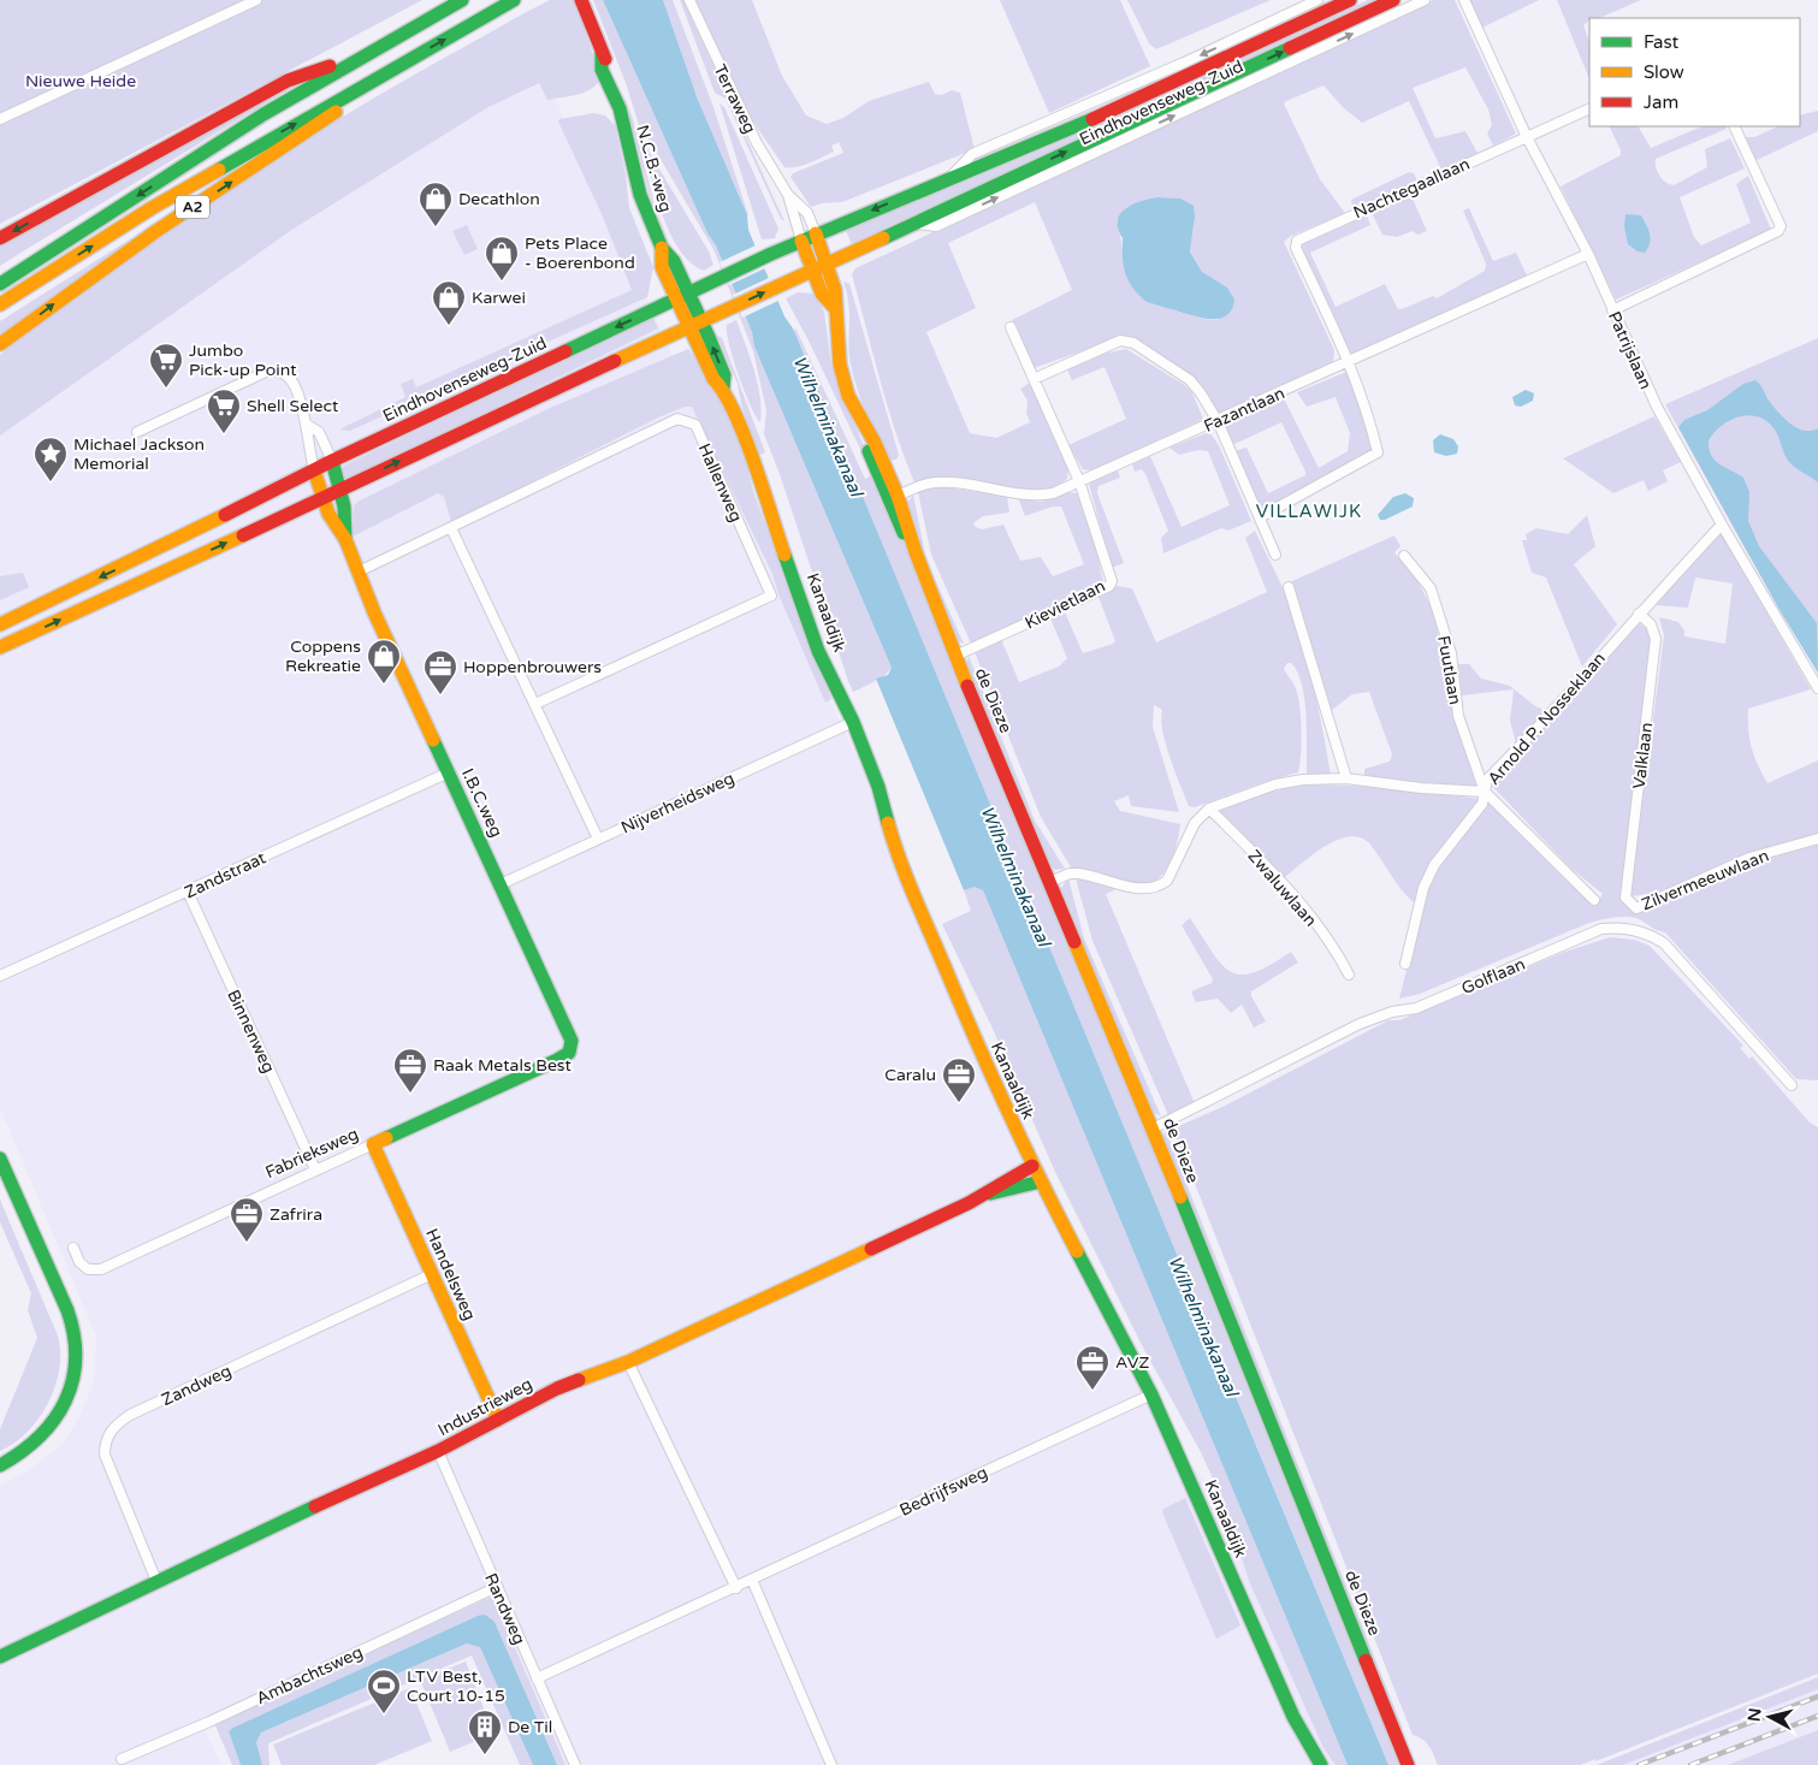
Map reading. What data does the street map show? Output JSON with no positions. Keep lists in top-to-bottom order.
{
  "streets": {
    "main road": [
      "Eindhovenseweg-Zuid",
      "N.C.B.-weg",
      "A2",
      "Kanaaldijk",
      "de Dieze",
      "I.B.C.weg",
      "Fabrieksweg",
      "Handelsweg",
      "Industrieweg"
    ],
    "street": [
      "Terraweg",
      "Nachtegaallaan",
      "Patrijslaan",
      "Fazantlaan",
      "Hallenweg",
      "Kievietlaan",
      "Fuutlaan",
      "Arnold P. Nosseklaan",
      "Valklaan",
      "Nijverheidsweg",
      "Zandstraat",
      "Zilvermeeuwlaan",
      "Zwaluwlaan",
      "Golflaan",
      "Binnenweg",
      "Zandweg",
      "Bedrijfsweg",
      "Randweg",
      "Ambachtsweg"
    ]
  },
  "crossings": [
    ["Terraweg", "Eindhovenseweg-Zuid"],
    ["Terraweg", "de Dieze"],
    ["Eindhovenseweg-Zuid", "N.C.B.-weg"],
    ["Eindhovenseweg-Zuid", "Kanaaldijk"],
    ["Eindhovenseweg-Zuid", "de Dieze"],
    ["Eindhovenseweg-Zuid", "I.B.C.weg"],
    ["N.C.B.-weg", "Kanaaldijk"],
    ["Nachtegaallaan", "Patrijslaan"],
    ["Nachtegaallaan", "Fazantlaan"],
    ["Patrijslaan", "Fazantlaan"],
    ["Patrijslaan", "Arnold P. Nosseklaan"],
    ["Fazantlaan", "Kievietlaan"],
    ["Fazantlaan", "de Dieze"],
    ["Kievietlaan", "de Dieze"],
    ["Kanaaldijk", "Nijverheidsweg"],
    ["Kanaaldijk", "Industrieweg"],
    ["Kanaaldijk", "Bedrijfsweg"],
    ["Fuutlaan", "Arnold P. Nosseklaan"],
    ["de Dieze", "Golflaan"],
    ["Arnold P. Nosseklaan", "Valklaan"],
    ["Arnold P. Nosseklaan", "Zwaluwlaan"],
    ["Valklaan", "Zilvermeeuwlaan"],
    ["I.B.C.weg", "Nijverheidsweg"],
    ["I.B.C.weg", "Zandstraat"],
    ["I.B.C.weg", "Fabrieksweg"],
    ["Zandstraat", "Binnenweg"],
    ["Binnenweg", "Fabrieksweg"],
    ["Fabrieksweg", "Handelsweg"],
    ["Handelsweg", "Zandweg"],
    ["Handelsweg", "Industrieweg"],
    ["Zandweg", "Industrieweg"],
    ["Industrieweg", "Randweg"],
    ["Bedrijfsweg", "Randweg"],
    ["Randweg", "Ambachtsweg"]
  ],
  "districts": ["VILLAWIJK"],
  "water": ["Wilhelminakanaal"],
  "parks": ["Nieuwe Heide"],
  "places": {
    "shop": [
      "Decathlon",
      "Pets Place - Boerenbond",
      "Karwei",
      "Coppens Rekreatie"
    ],
    "supermarket": ["Jumbo Pick-up Point", "Shell Select"],
    "place": ["Michael Jackson Memorial"],
    "office": [
      "Hoppenbrouwers",
      "Raak Metals Best",
      "Caralu",
      "Zafrira",
      "AVZ"
    ],
    "sports": ["LTV Best, Court 10-15"],
    "building": ["De Til"]
  },
  "legend": ["Fast", "Slow", "Jam"],
  "north": "left"
}
